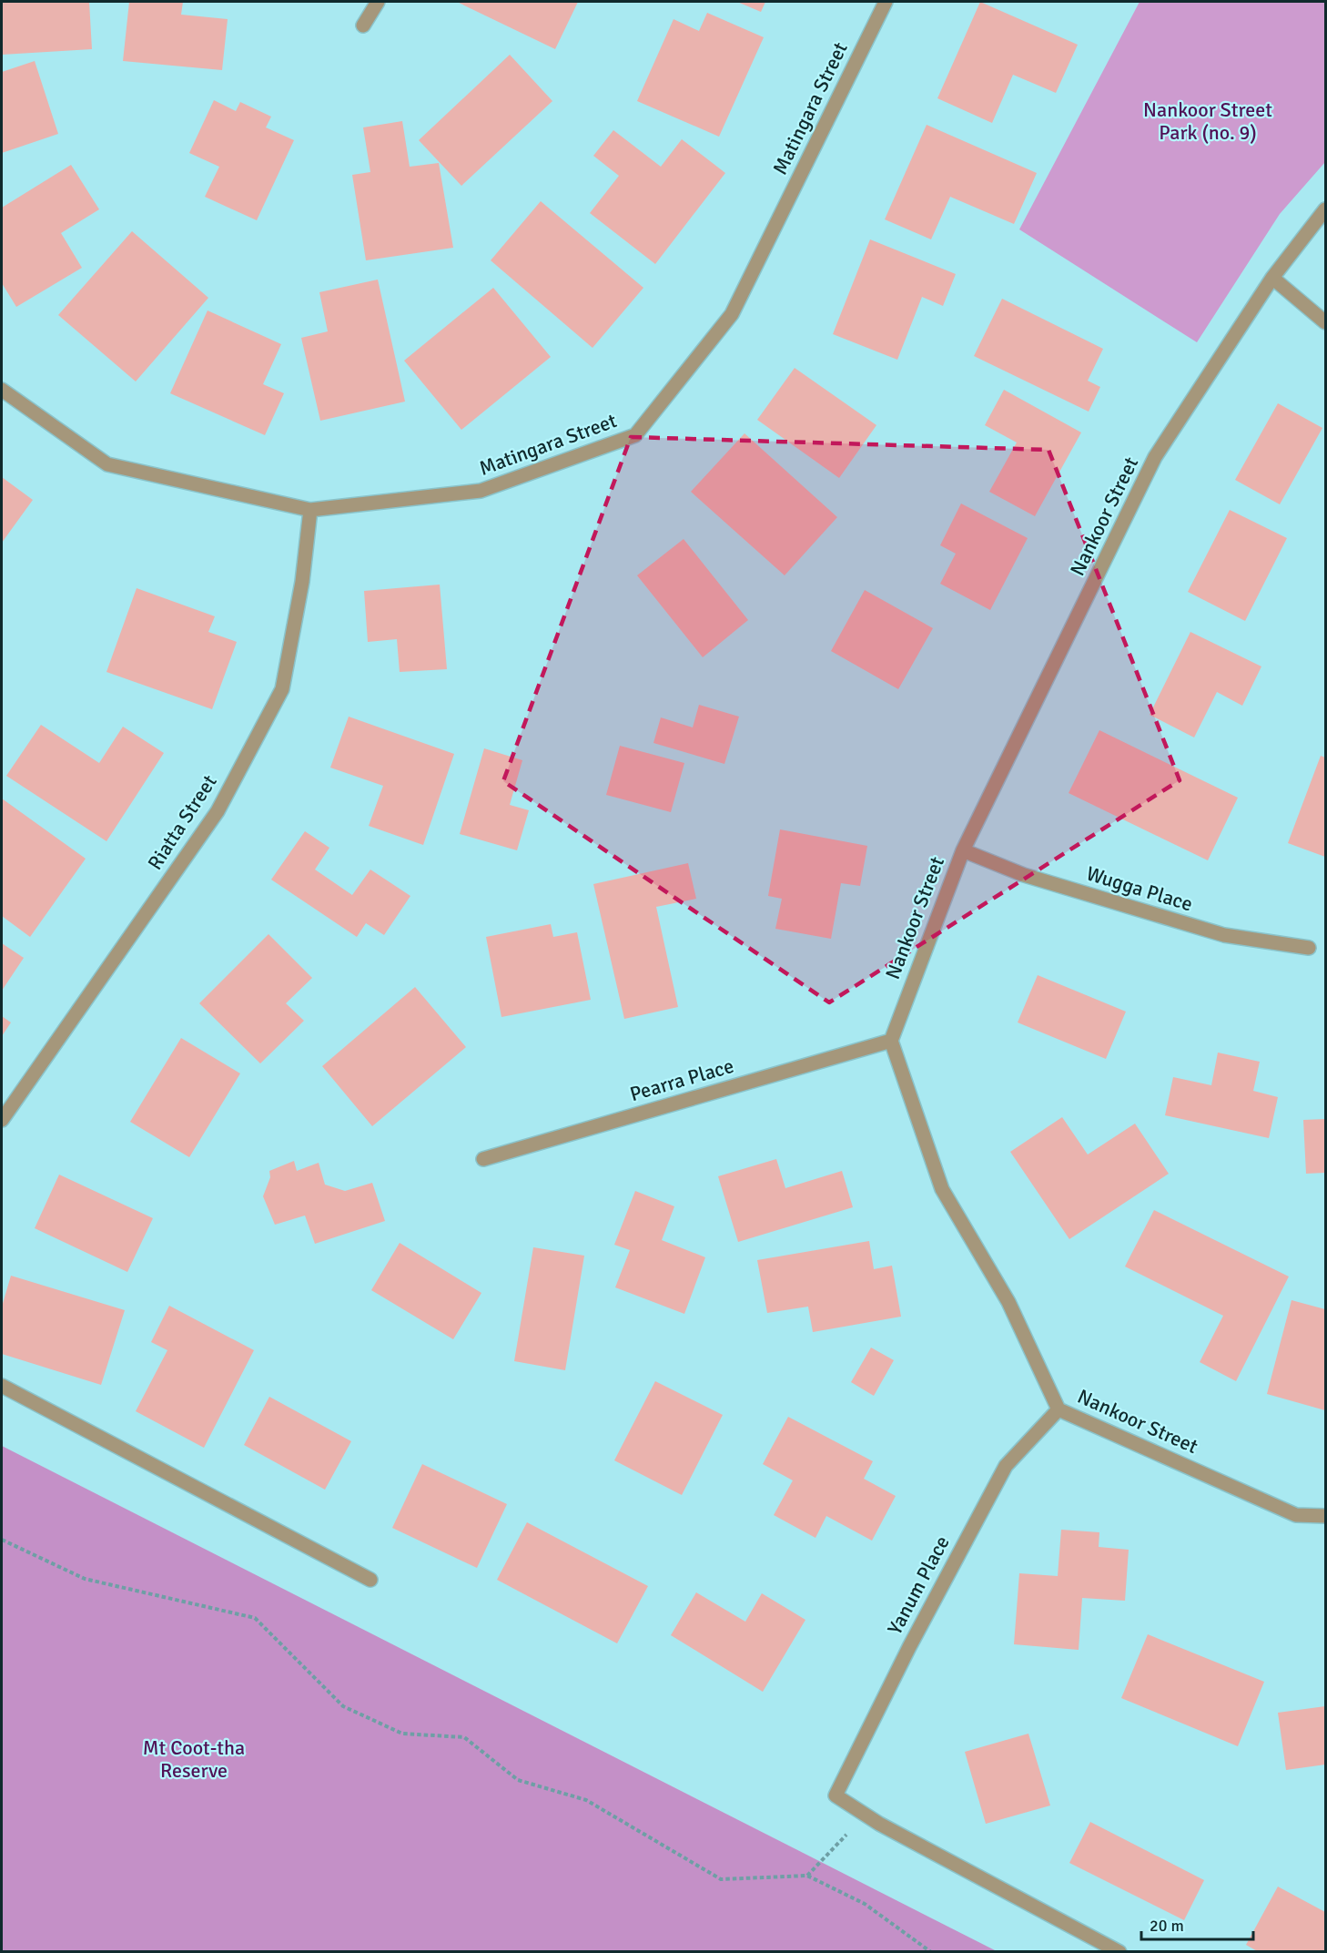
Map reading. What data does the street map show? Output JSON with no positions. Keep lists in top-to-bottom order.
{
  "streets": {
    "street": [
      "Matingara Street",
      "Nankoor Street",
      "Riatta Street",
      "Wugga Place",
      "Pearra Place",
      "Yanum Place"
    ]
  },
  "crossings": [
    ["Matingara Street", "Riatta Street"],
    ["Nankoor Street", "Wugga Place"],
    ["Nankoor Street", "Pearra Place"],
    ["Nankoor Street", "Yanum Place"]
  ],
  "parks": ["Nankoor Street Park (no. 9)", "Mt Coot-tha Reserve"],
  "scale_bar": "20 m"
}
